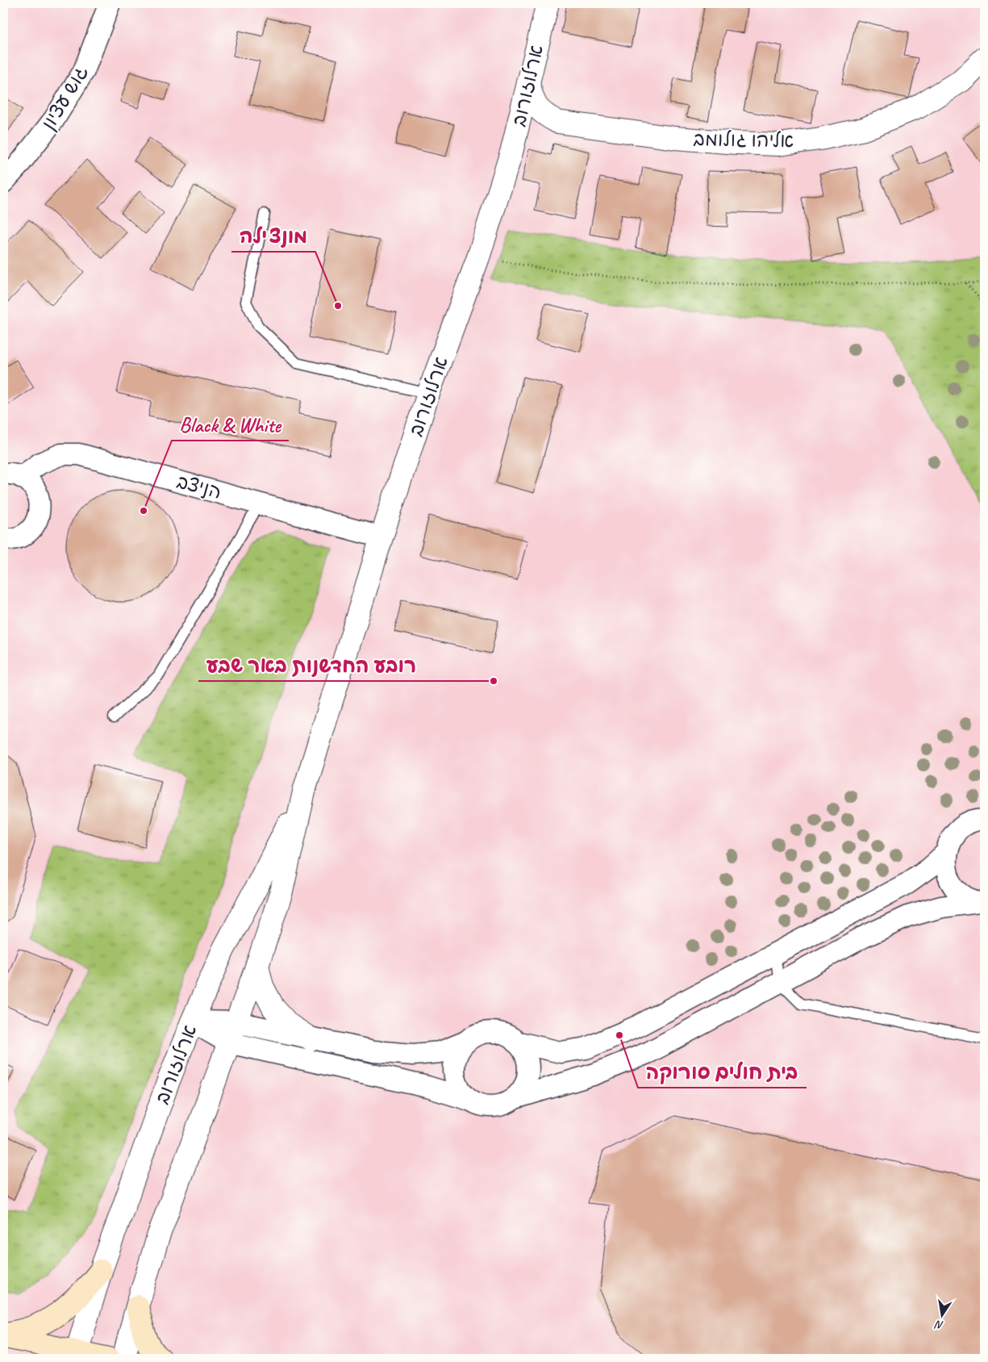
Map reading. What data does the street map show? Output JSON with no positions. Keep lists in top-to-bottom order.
{
  "streets": {
    "street": [
      "ארלוזורוב",
      "גוש עציון",
      "אליהו גולומב",
      "הניצב"
    ]
  },
  "crossings": [
    ["ארלוזורוב", "אליהו גולומב"],
    ["ארלוזורוב", "הניצב"]
  ],
  "places": [
    "מונצ'ילה",
    "Black & White",
    "רובע החדשנות באר שבע",
    "בית חולים סורוקה"
  ],
  "north": "bottom"
}
